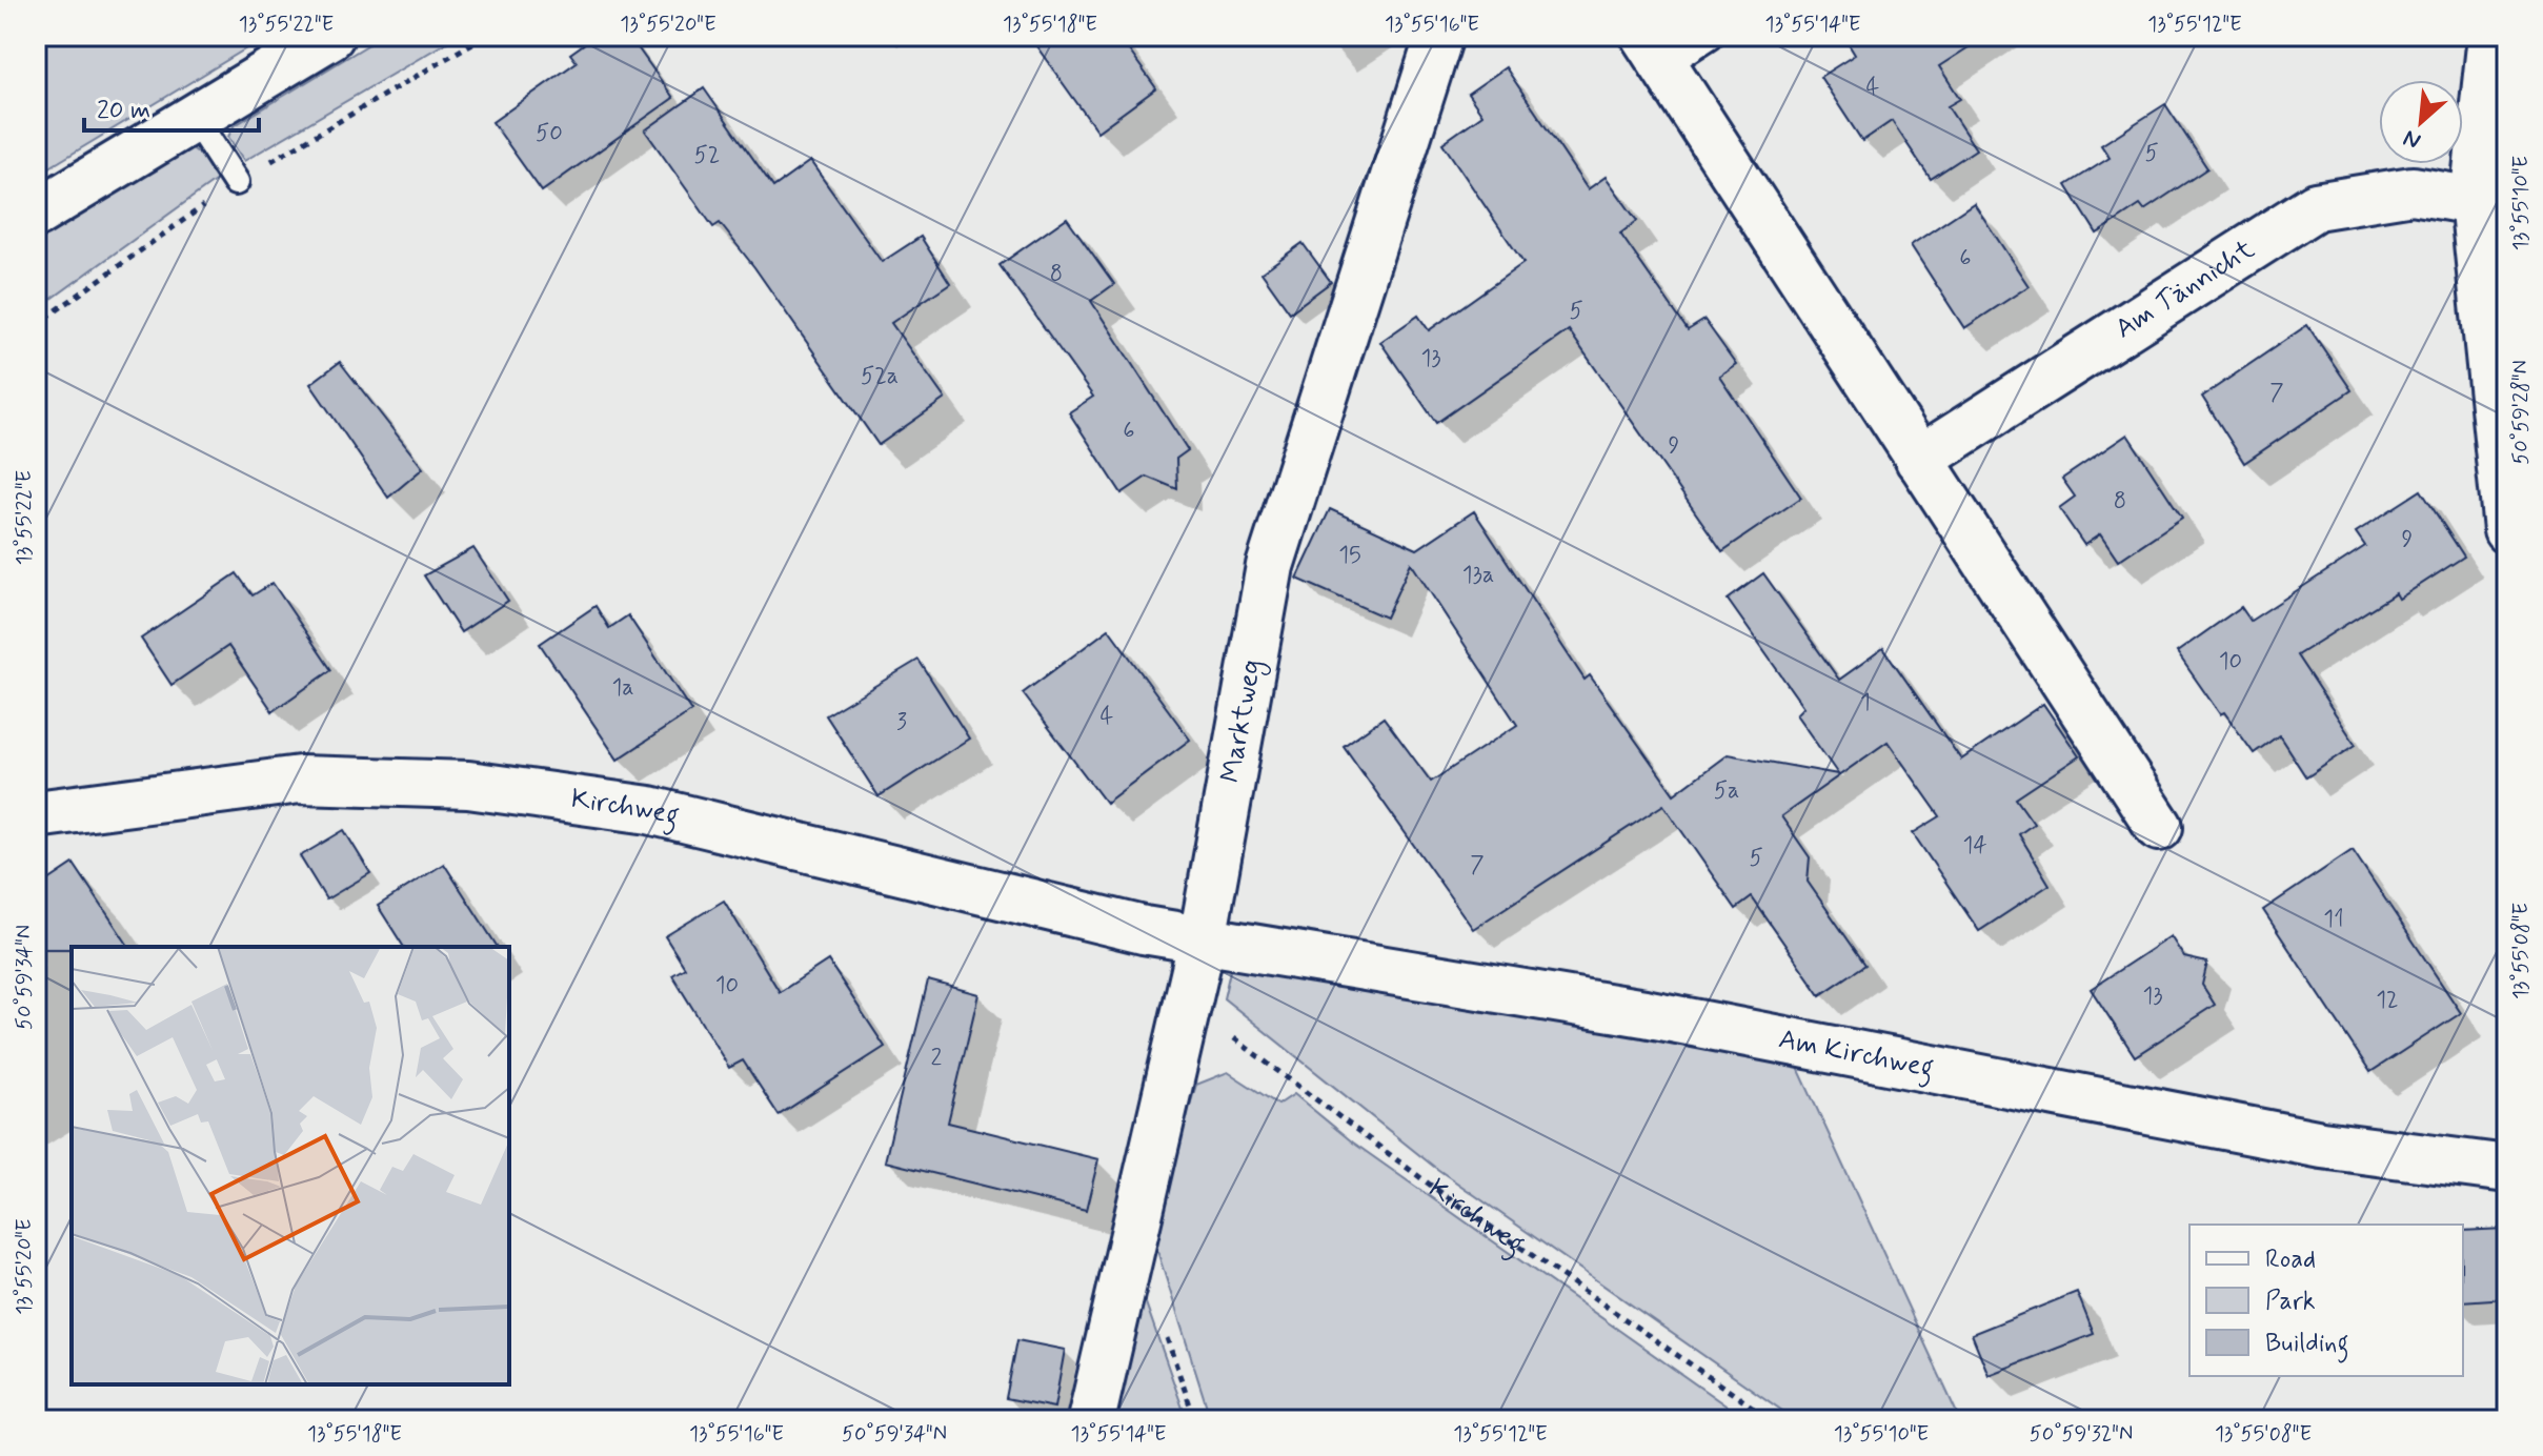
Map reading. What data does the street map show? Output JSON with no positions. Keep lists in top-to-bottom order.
{
  "streets": {
    "street": [
      "Am Tännicht",
      "Marktweg",
      "Kirchweg",
      "Am Kirchweg"
    ]
  },
  "crossings": [
    ["Marktweg", "Kirchweg"],
    ["Marktweg", "Am Kirchweg"],
    ["Kirchweg", "Am Kirchweg"]
  ],
  "house_numbers": [
    "4",
    "50",
    "5",
    "52",
    "6",
    "8",
    "5",
    "13",
    "52a",
    "7",
    "6",
    "9",
    "8",
    "9",
    "15",
    "13a",
    "10",
    "1a",
    "1",
    "4",
    "3",
    "5a",
    "14",
    "5",
    "7",
    "11",
    "10",
    "13",
    "12",
    "2"
  ],
  "legend": ["Road", "Park", "Building"],
  "scale_bar": "20 m",
  "north": "bottom left",
  "coordinates": [
    "13°55'22\"E",
    "13°55'20\"E",
    "13°55'18\"E",
    "13°55'16\"E",
    "13°55'14\"E",
    "13°55'12\"E",
    "13°55'10\"E",
    "50°59'28\"N",
    "13°55'08\"E",
    "50°59'34\"N",
    "50°59'32\"N"
  ]
}
